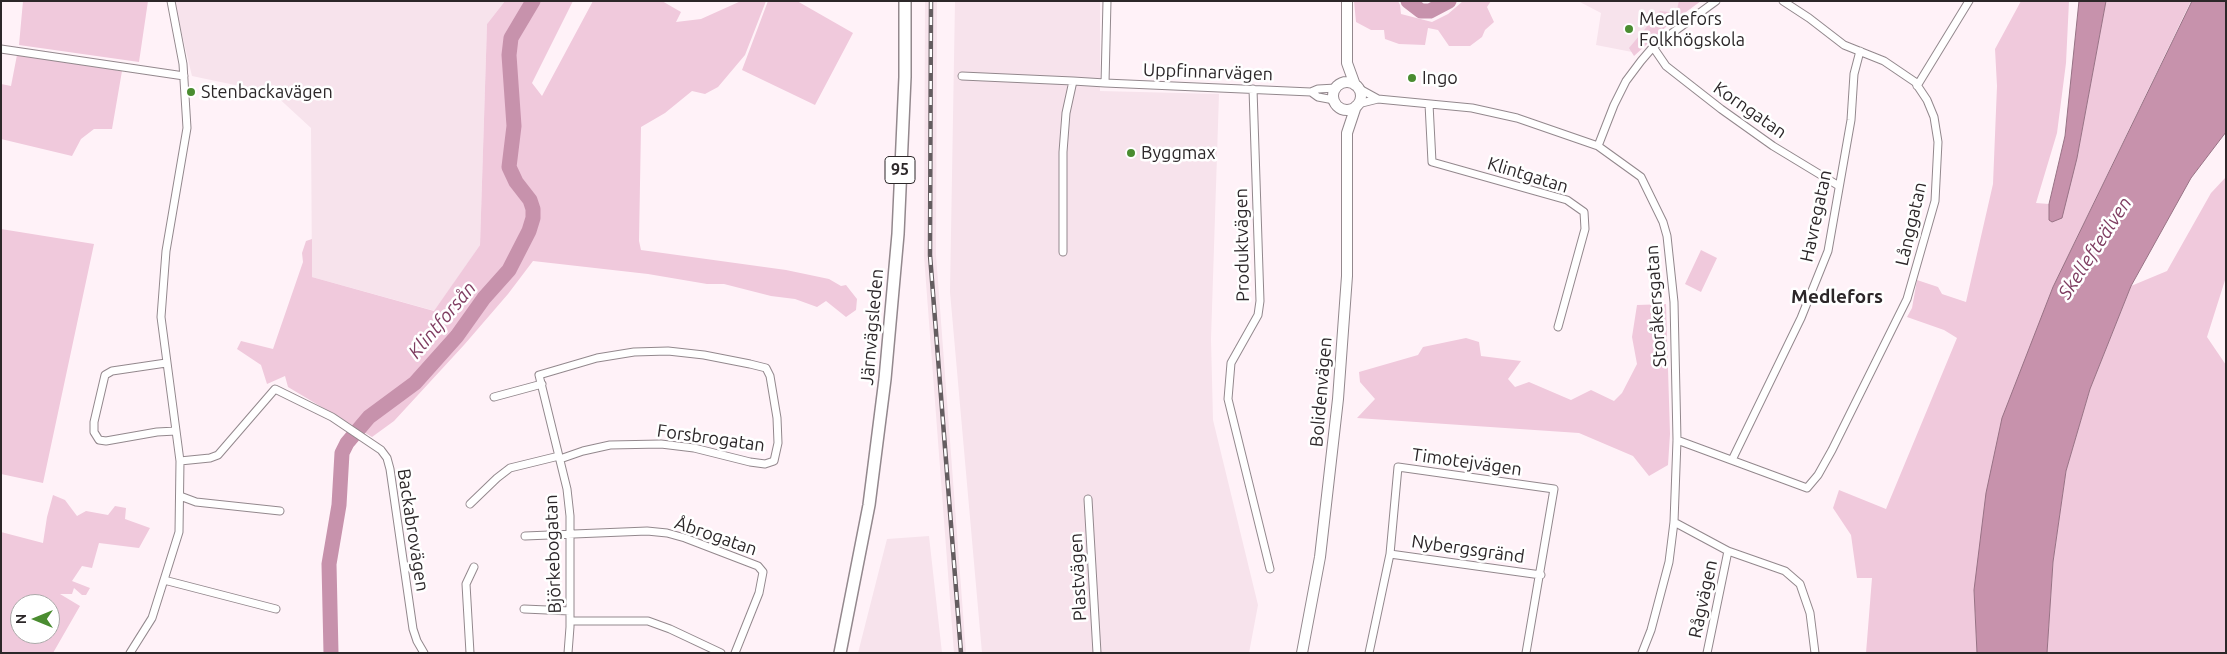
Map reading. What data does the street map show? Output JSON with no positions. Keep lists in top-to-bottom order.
{
  "streets": {
    "main road": ["95", "Järnvägsleden", "Bolidenvägen"],
    "street": [
      "Uppfinnarvägen",
      "Korngatan",
      "Klintgatan",
      "Havregatan",
      "Långgatan",
      "Produktvägen",
      "Storåkersgatan",
      "Forsbrogatan",
      "Timotejvägen",
      "Backabrovägen",
      "Åbrogatan",
      "Nybergsgränd",
      "Björkebogatan",
      "Plastvägen",
      "Rågvägen"
    ]
  },
  "crossings": [
    ["Uppfinnarvägen", "Produktvägen"],
    ["Uppfinnarvägen", "Storåkersgatan"],
    ["Uppfinnarvägen", "Bolidenvägen"],
    ["Korngatan", "Havregatan"],
    ["Klintgatan", "Storåkersgatan"],
    ["Havregatan", "Långgatan"],
    ["Långgatan", "Storåkersgatan"],
    ["Storåkersgatan", "Bolidenvägen"],
    ["Storåkersgatan", "Rågvägen"],
    ["Forsbrogatan", "Björkebogatan"],
    ["Timotejvägen", "Nybergsgränd"],
    ["Åbrogatan", "Björkebogatan"]
  ],
  "districts": ["Medlefors"],
  "water": ["Skellefteälven", "Klintforsån"],
  "places": [
    "Medlefors Folkhögskola",
    "Ingo",
    "Stenbackavägen",
    "Byggmax"
  ],
  "north": "left"
}
